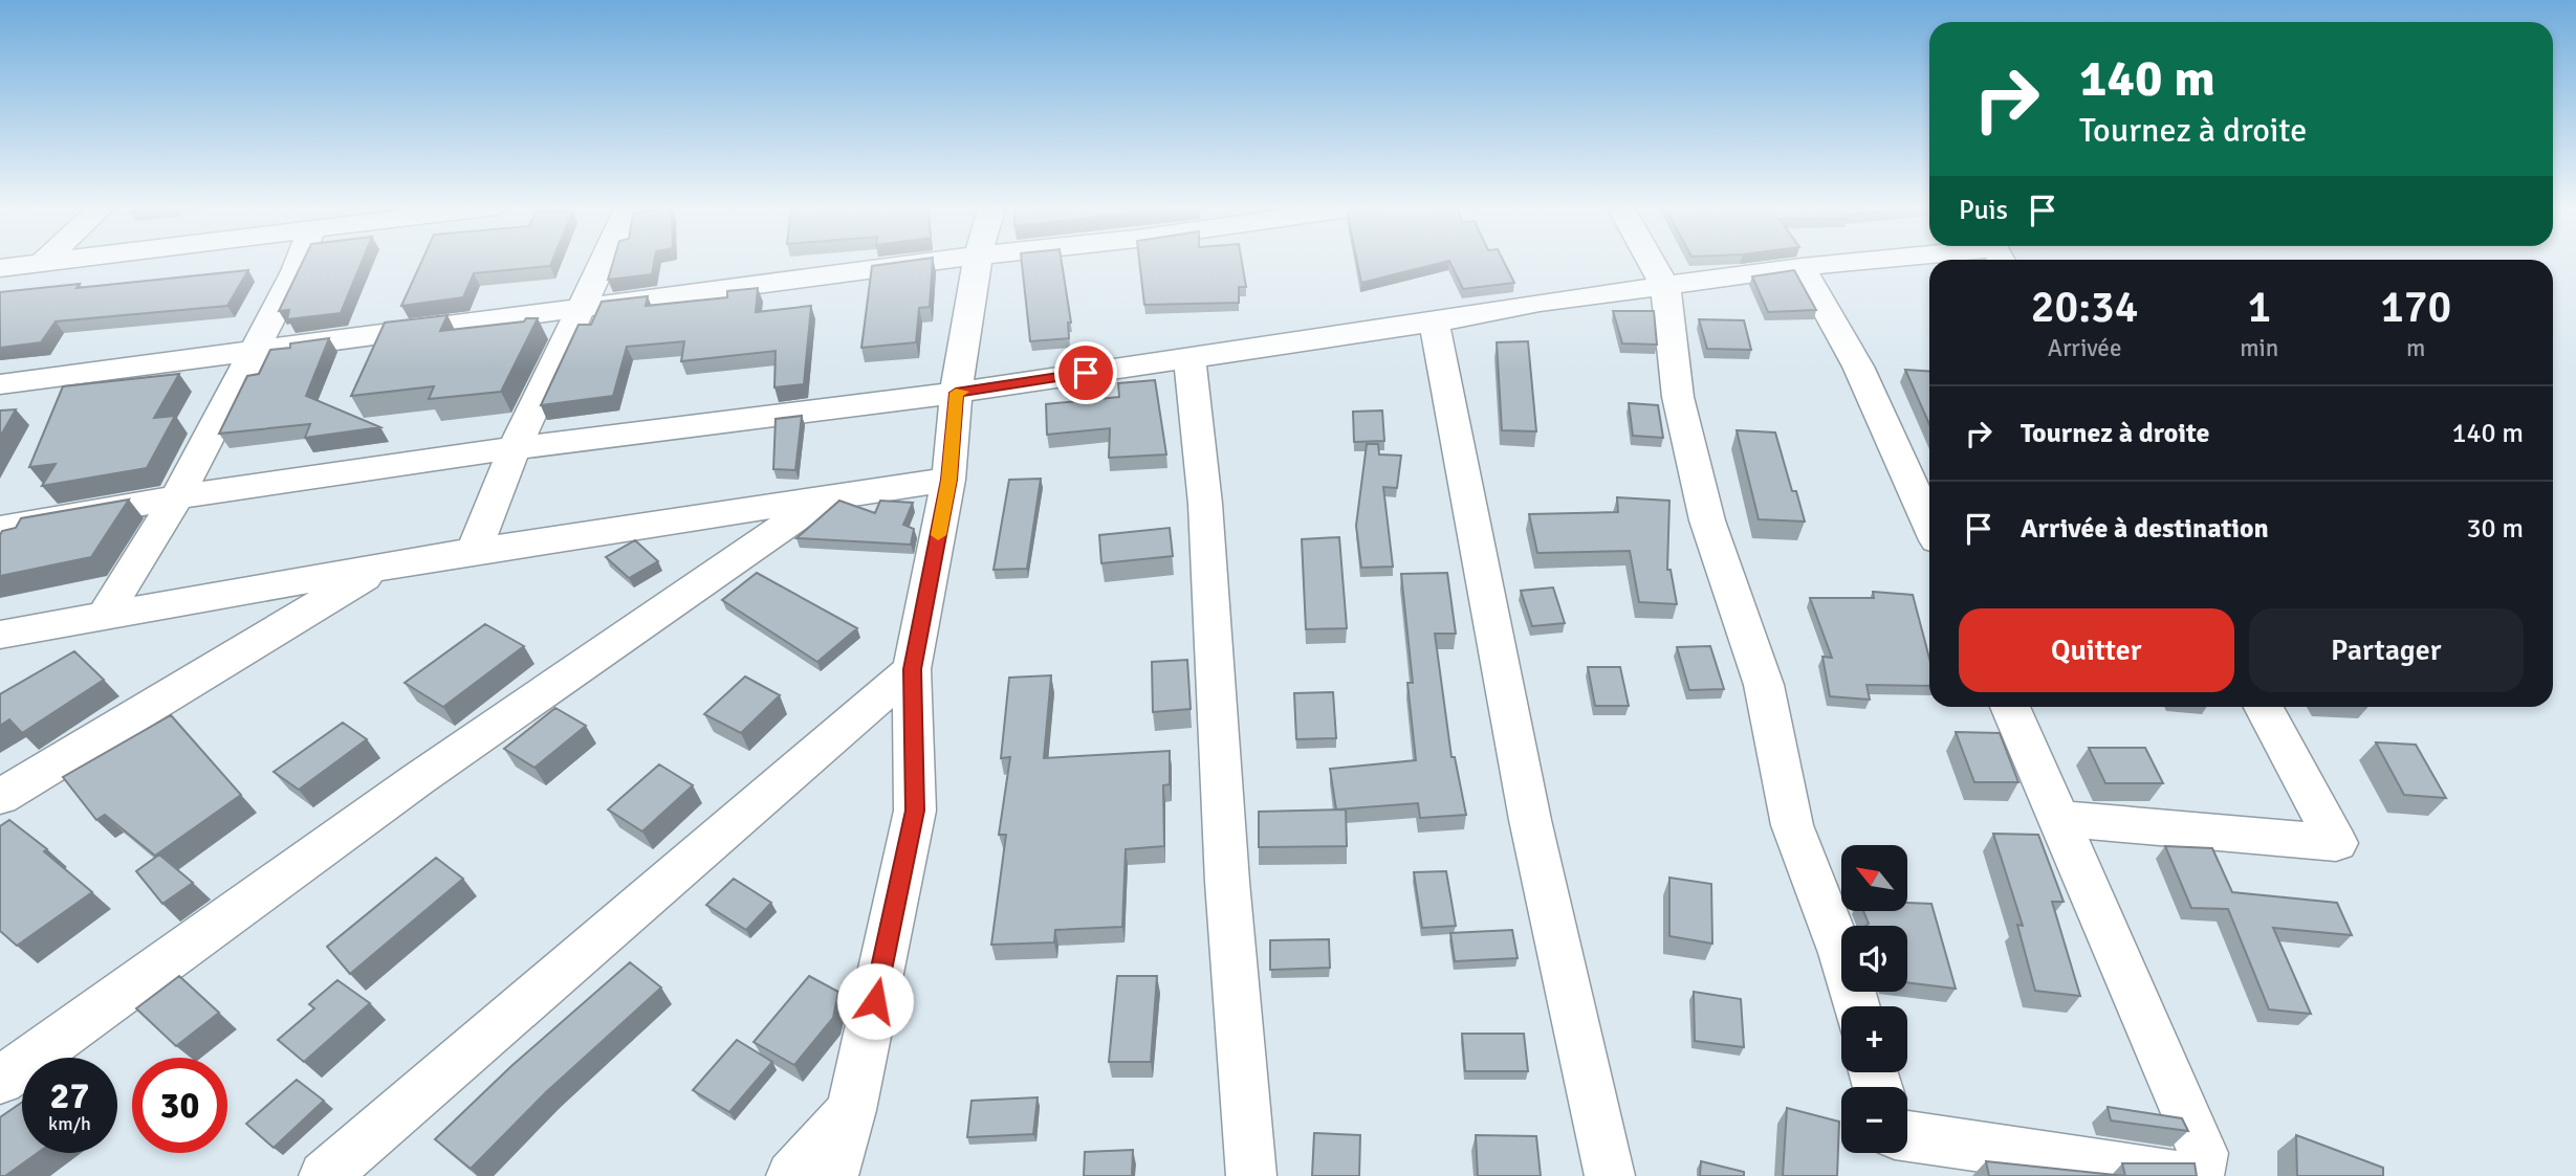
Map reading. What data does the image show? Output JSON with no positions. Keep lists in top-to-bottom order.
{
  "north": "top left",
  "page": {
    "turn": ["140 m", "Tournez à droite"],
    "then": "Puis",
    "eta": [
      "20:34",
      "Arrivée",
      "1",
      "min",
      "170",
      "m"
    ],
    "list": [
      {
        "name": "Tournez à droite",
        "value": "140 m"
      },
      {
        "name": "Arrivée à destination",
        "value": "30 m"
      }
    ],
    "buttons": ["Quitter", "Partager"],
    "map_buttons": ["+", "−"],
    "speed": "27 km/h",
    "limit": "30"
  }
}
